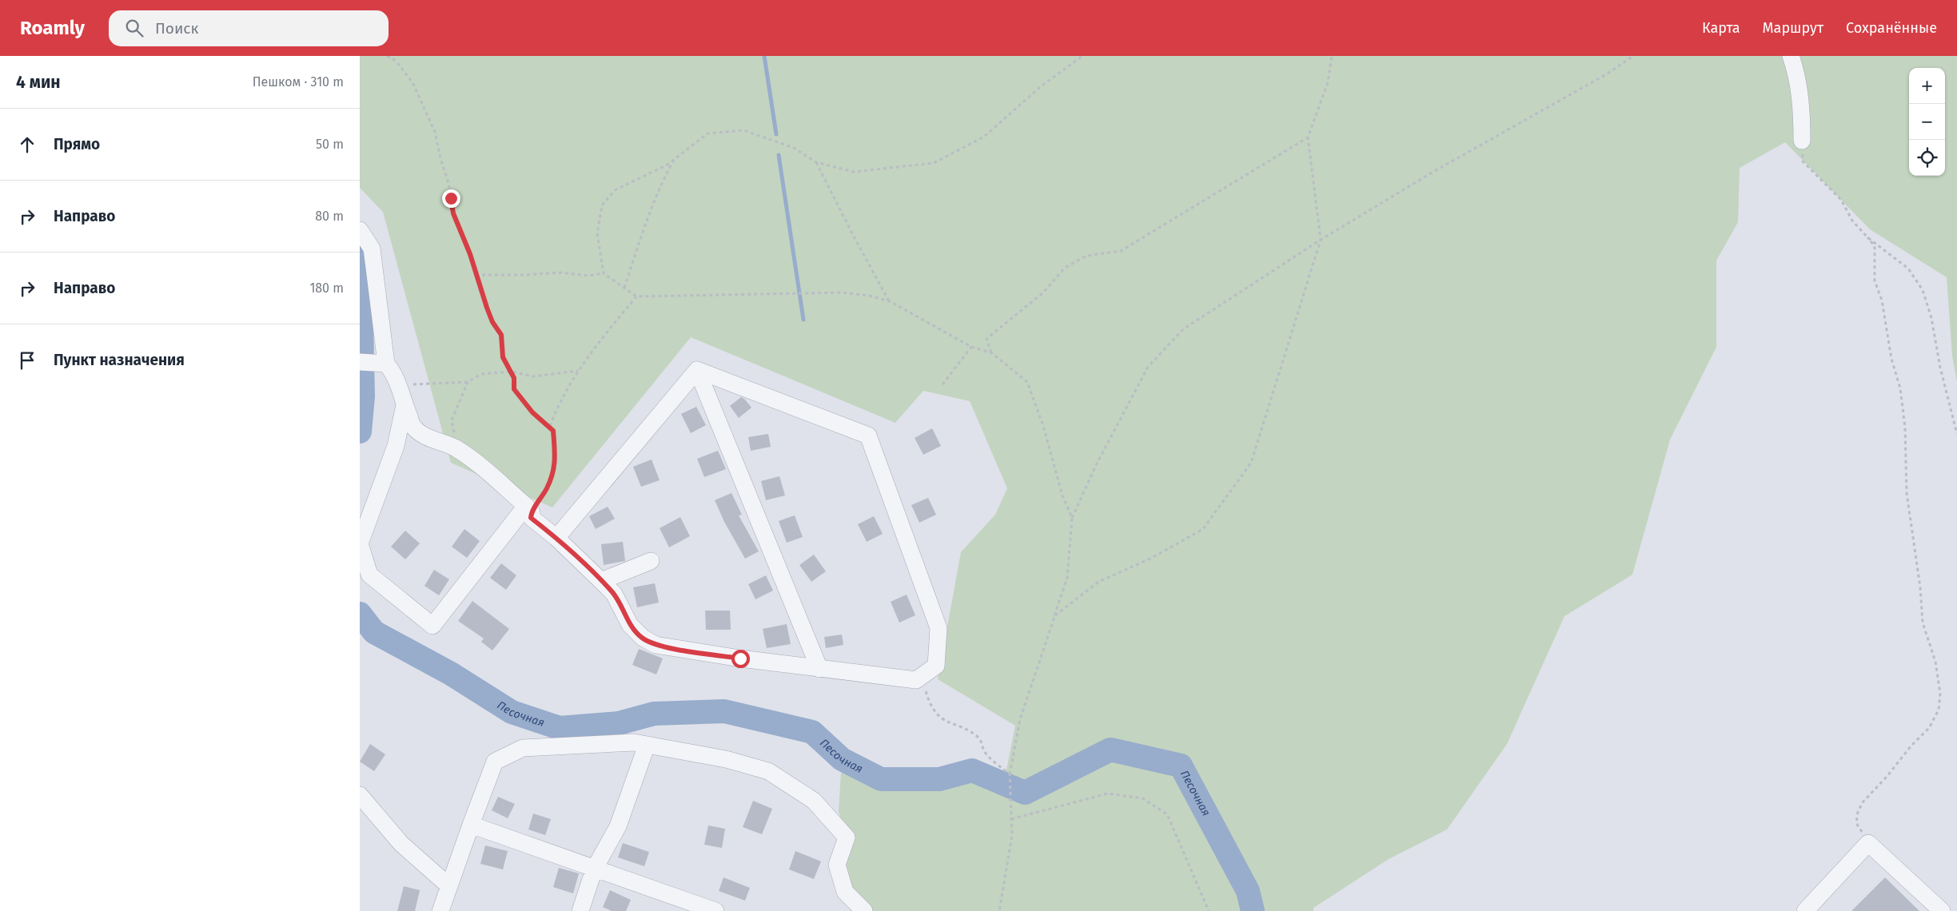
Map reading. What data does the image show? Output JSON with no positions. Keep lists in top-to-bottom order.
{
  "water": ["Песочная"],
  "page": {
    "header": "Roamly",
    "search": "Поиск",
    "nav": ["Карта", "Маршрут", "Сохранённые"],
    "heading": ["4 мин", "Пешком · 310 m"],
    "map_buttons": ["+", "−"],
    "list": [
      ["Прямо", "50 m"],
      ["Направо", "80 m"],
      ["Направо", "180 m"],
      "Пункт назначения"
    ]
  }
}
